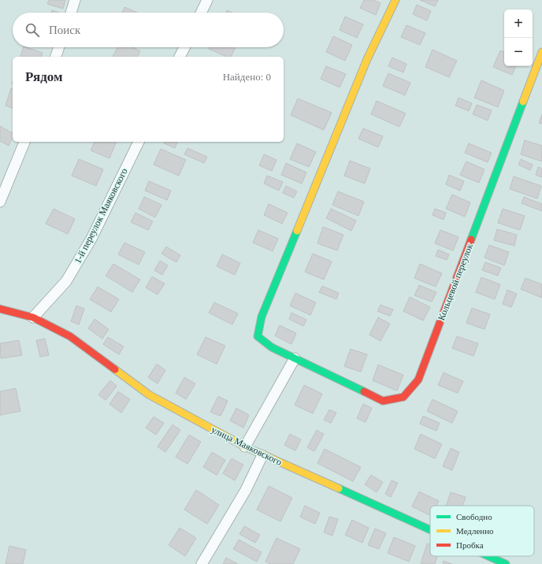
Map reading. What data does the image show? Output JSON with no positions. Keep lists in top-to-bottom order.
{
  "streets": {
    "street": ["1-й переулок Маяковского", "Кольцевой переулок", "улица Маяковского"]
  },
  "crossings": [
    ["1-й переулок Маяковского", "улица Маяковского"]
  ],
  "legend": ["Свободно", "Медленно", "Пробка"],
  "page": {
    "map_buttons": ["+", "−"],
    "search": "Поиск",
    "heading": ["Рядом", "Найдено: 0"]
  }
}
